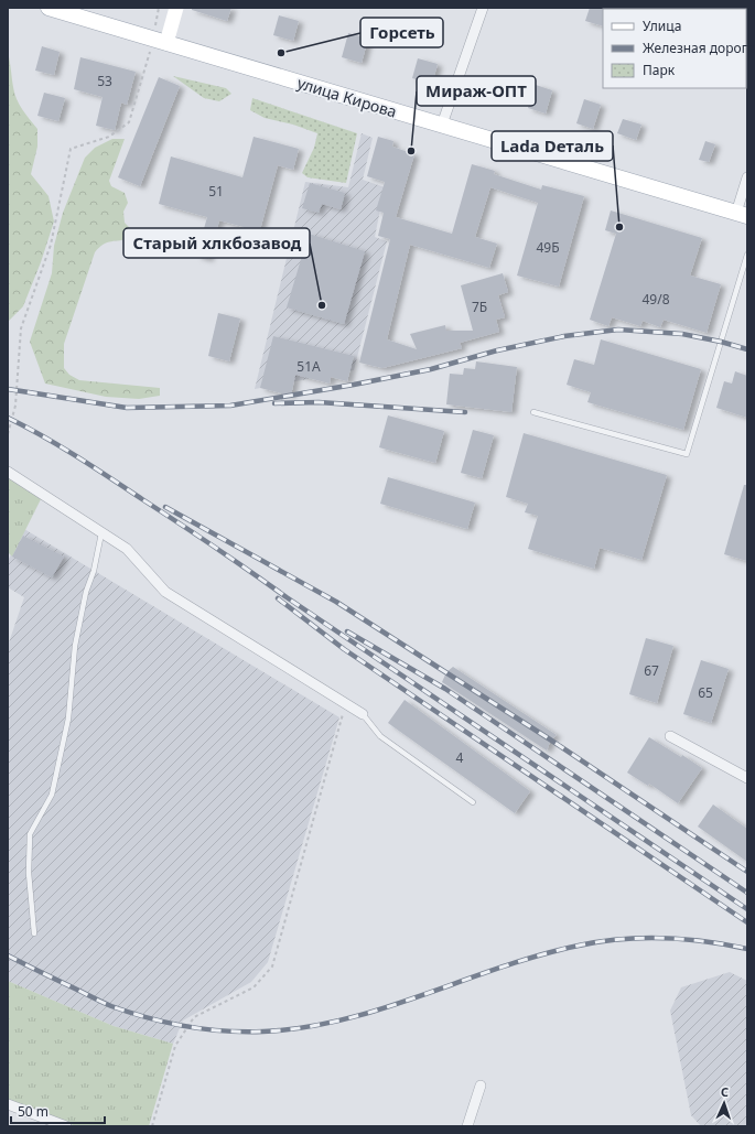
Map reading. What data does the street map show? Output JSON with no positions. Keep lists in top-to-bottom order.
{
  "streets": {
    "main road": ["улица Кирова"]
  },
  "places": [
    "Горсеть",
    "Мираж-ОПТ",
    "Lada Dеталь",
    "Старый хлкбозавод"
  ],
  "house_numbers": [
    "53",
    "51",
    "49Б",
    "49/8",
    "7Б",
    "51А",
    "67",
    "65",
    "4"
  ],
  "legend": ["Улица", "Железная дорога", "Парк"],
  "scale_bar": "50 m",
  "north": "top"
}
